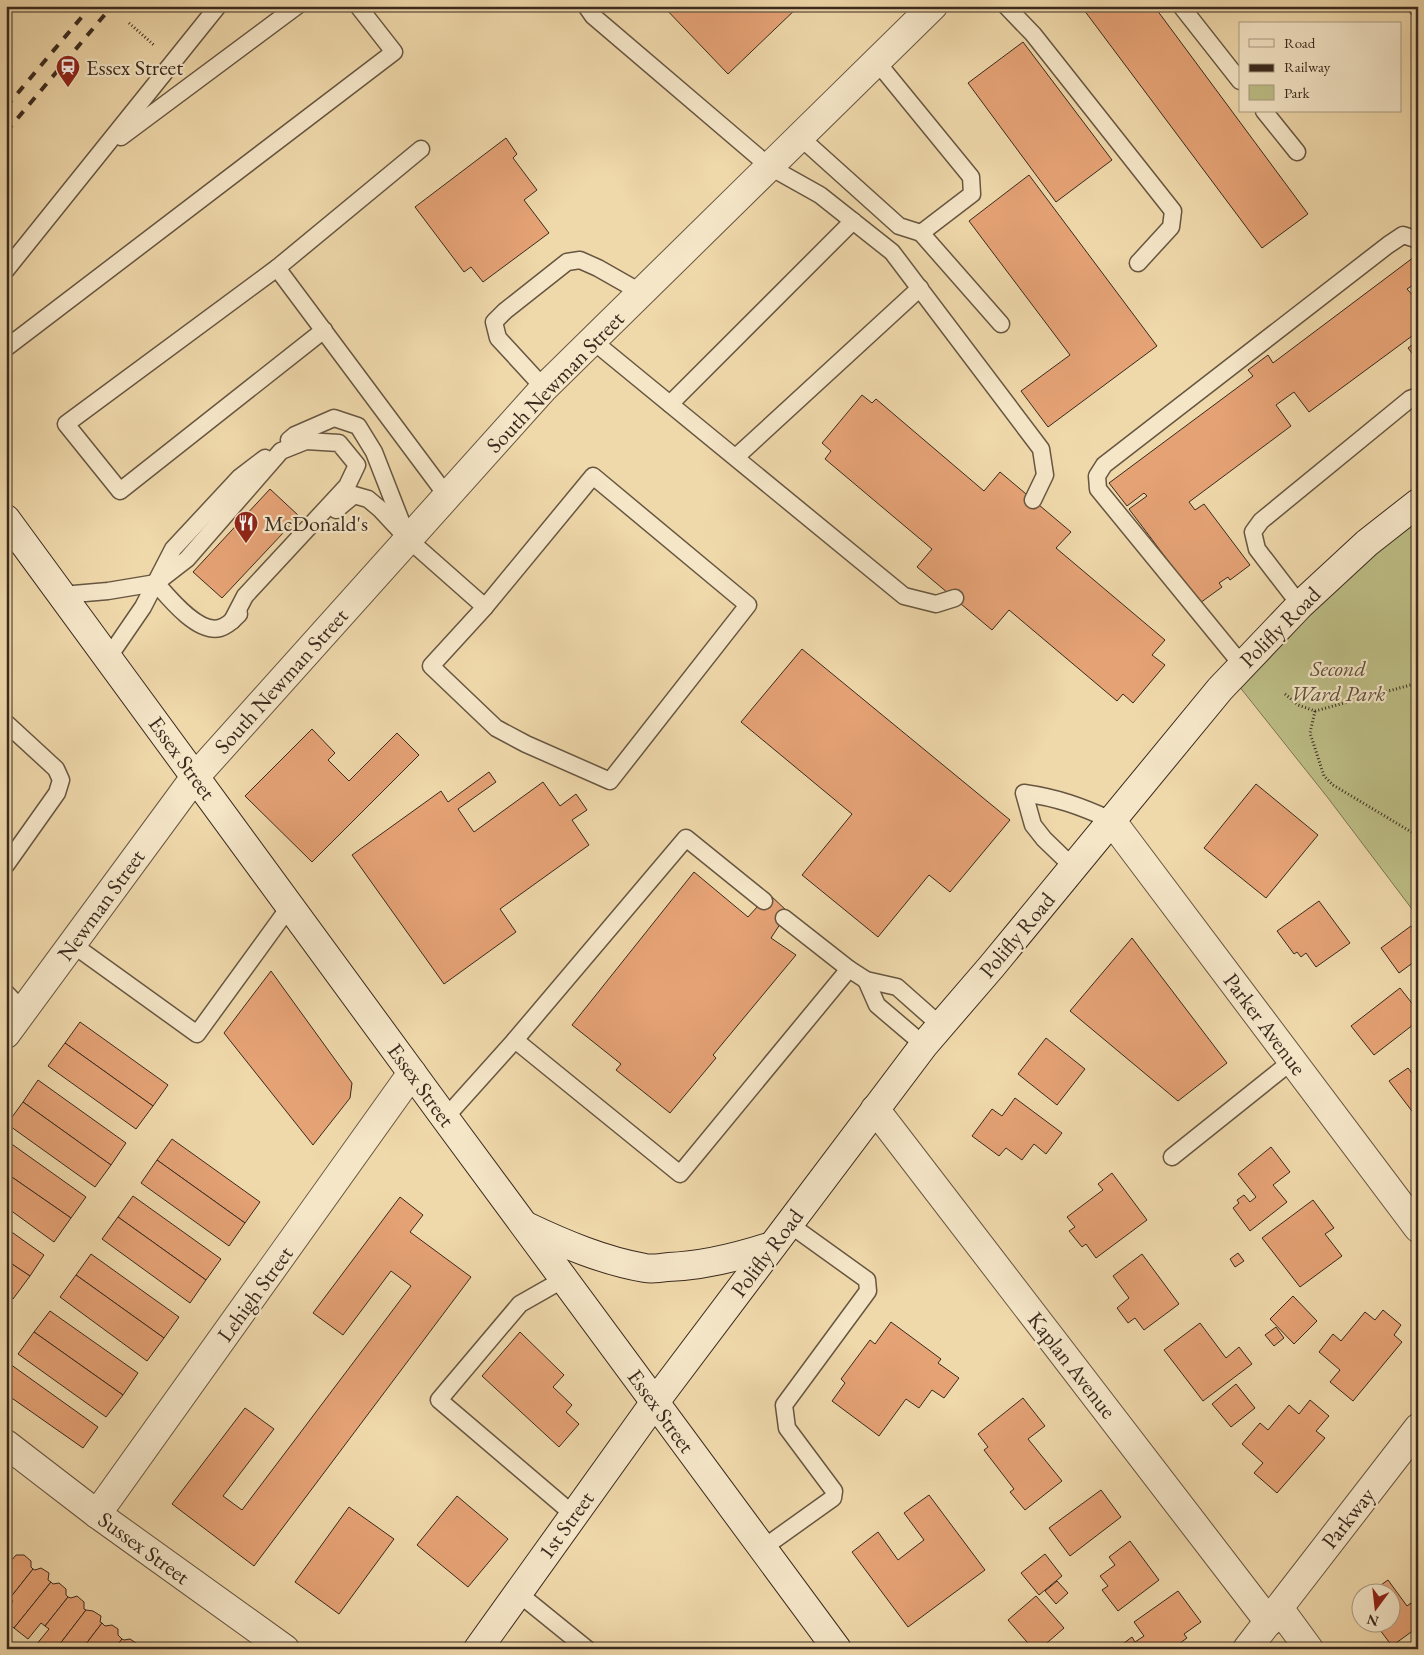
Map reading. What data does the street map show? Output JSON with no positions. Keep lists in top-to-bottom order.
{
  "streets": {
    "street": [
      "South Newman Street",
      "Polifly Road",
      "Essex Street",
      "Newman Street",
      "Parker Avenue",
      "Lehigh Street",
      "Kaplan Avenue",
      "Parkway",
      "1st Street",
      "Sussex Street"
    ]
  },
  "crossings": [
    ["South Newman Street", "Essex Street"],
    ["South Newman Street", "Newman Street"],
    ["Polifly Road", "Essex Street"],
    ["Polifly Road", "Parker Avenue"],
    ["Polifly Road", "Kaplan Avenue"],
    ["Polifly Road", "1st Street"],
    ["Essex Street", "Newman Street"],
    ["Essex Street", "Lehigh Street"],
    ["Essex Street", "1st Street"],
    ["Lehigh Street", "Sussex Street"],
    ["Kaplan Avenue", "Parkway"]
  ],
  "parks": ["Second Ward Park"],
  "places": {
    "station": ["Essex Street"],
    "restaurant": ["McDonald's"]
  },
  "legend": ["Road", "Railway", "Park"],
  "north": "bottom"
}
